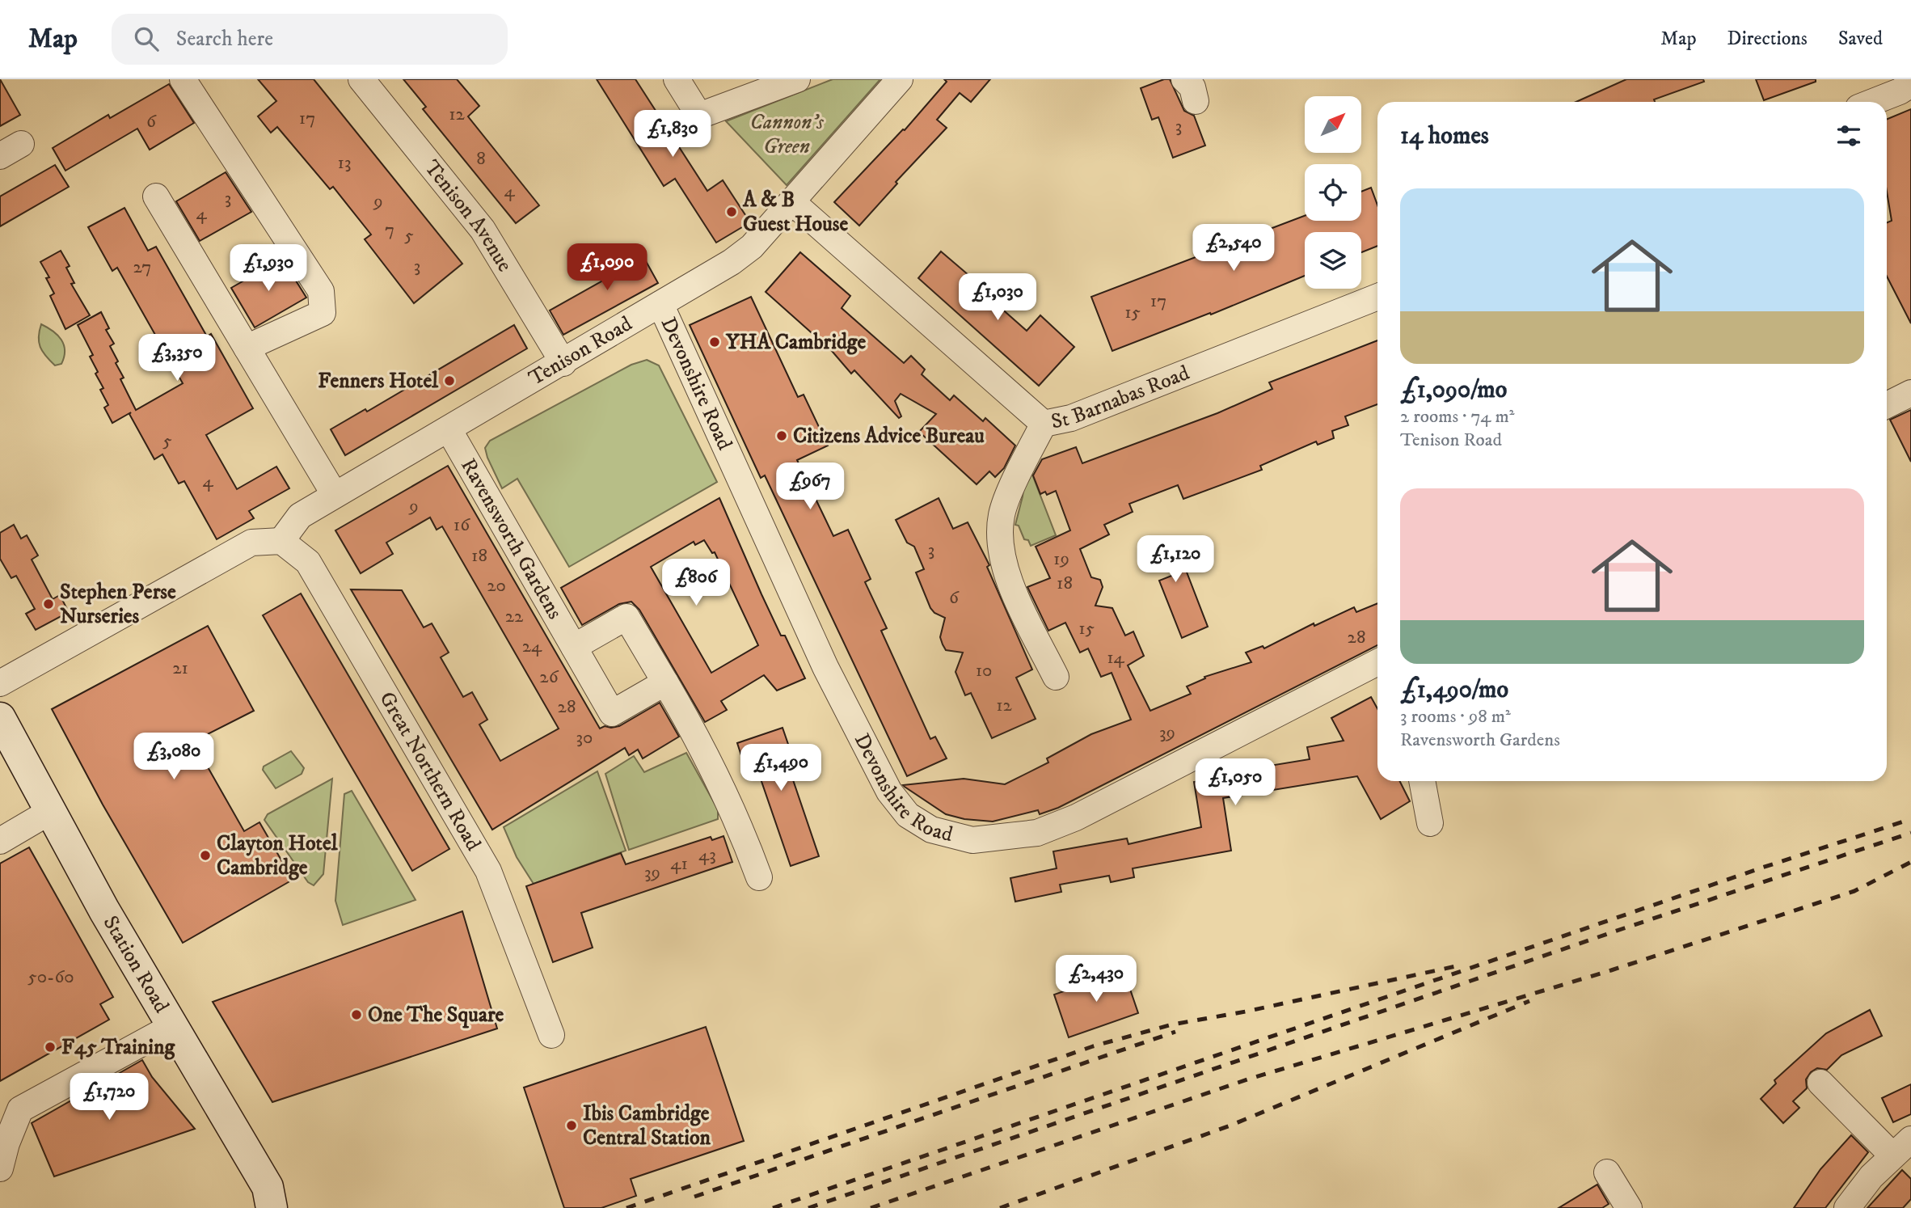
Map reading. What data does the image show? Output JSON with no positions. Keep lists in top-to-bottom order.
{
  "streets": {
    "street": [
      "Tenison Avenue",
      "Tenison Road",
      "Devonshire Road",
      "St Barnabas Road",
      "Ravensworth Gardens",
      "Great Northern Road",
      "Station Road"
    ]
  },
  "crossings": [
    ["Tenison Avenue", "Tenison Road"],
    ["Tenison Road", "Devonshire Road"],
    ["Tenison Road", "St Barnabas Road"],
    ["Tenison Road", "Ravensworth Gardens"],
    ["Tenison Road", "Great Northern Road"]
  ],
  "parks": ["Cannon's Green"],
  "places": [
    "A & B Guest House",
    "YHA Cambridge",
    "Fenners Hotel",
    "Citizens Advice Bureau",
    "Stephen Perse Nurseries",
    "Clayton Hotel Cambridge",
    "One The Square",
    "F45 Training",
    "Ibis Cambridge Central Station"
  ],
  "house_numbers": [
    "12",
    "17",
    "6",
    "3",
    "8",
    "13",
    "4",
    "3",
    "9",
    "4",
    "7",
    "5",
    "3",
    "27",
    "17",
    "15",
    "5",
    "4",
    "9",
    "16",
    "3",
    "18",
    "19",
    "18",
    "20",
    "6",
    "22",
    "15",
    "28",
    "24",
    "14",
    "21",
    "10",
    "26",
    "12",
    "28",
    "39",
    "30",
    "43",
    "41",
    "39",
    "50-60"
  ],
  "north": "top right",
  "page": {
    "header": "Map",
    "search": "Search here",
    "nav": ["Map", "Directions", "Saved"],
    "heading": "14 homes",
    "price": [
      "£1,830",
      "£2,540",
      "£1,090",
      "£1,930",
      "£1,030",
      "£3,350",
      "£967",
      "£1,120",
      "£806",
      "£3,080",
      "£1,490",
      "£1,050",
      "£2,430",
      "£1,720"
    ],
    "list": [
      {
        "name": "£1,090/mo",
        "note": "2 rooms · 74 m² · Tenison Road"
      },
      {
        "name": "£1,490/mo",
        "note": "3 rooms · 98 m² · Ravensworth Gardens"
      }
    ]
  }
}
